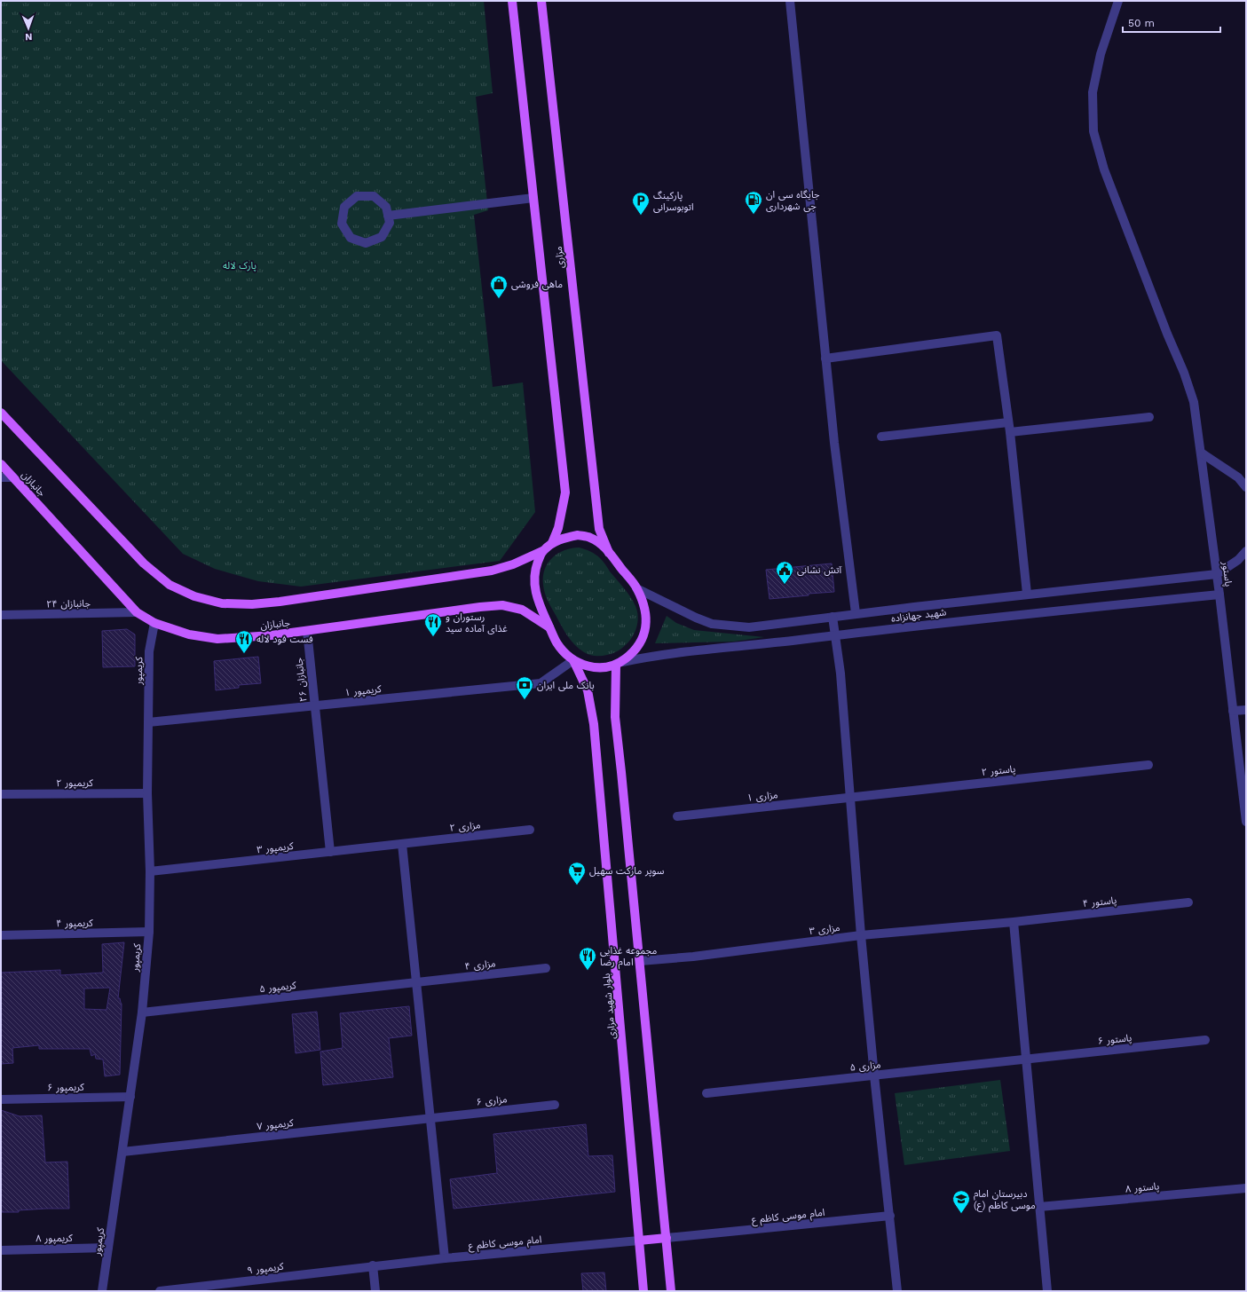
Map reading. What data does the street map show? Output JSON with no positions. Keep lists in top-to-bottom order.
{
  "streets": {
    "main road": ["مزاری", "جانبازان", "بلوار شهید مزاری"],
    "street": [
      "پاستور",
      "جانبازان ۲۴",
      "شهید جهانزاده",
      "کریمپور",
      "جانبازان ۲۶",
      "کریمپور ۱",
      "پاستور ۲",
      "کریمپور ۲",
      "مزاری ۱",
      "مزاری ۲",
      "کریمپور ۳",
      "پاستور ۴",
      "کریمپور ۴",
      "مزاری ۳",
      "مزاری ۴",
      "کریمپور ۵",
      "پاستور ۶",
      "مزاری ۵",
      "کریمپور ۶",
      "مزاری ۶",
      "کریمپور ۷",
      "پاستور ۸",
      "امام موسی کاظم ع",
      "کریمپور ۸",
      "کریمپور ۹"
    ]
  },
  "crossings": [
    ["مزاری", "جانبازان"],
    ["مزاری", "شهید جهانزاده"],
    ["مزاری", "کریمپور ۱"],
    ["مزاری", "بلوار شهید مزاری"],
    ["جانبازان", "جانبازان ۲۴"],
    ["جانبازان", "شهید جهانزاده"],
    ["جانبازان", "کریمپور"],
    ["جانبازان", "جانبازان ۲۶"],
    ["جانبازان", "کریمپور ۱"],
    ["جانبازان", "بلوار شهید مزاری"],
    ["پاستور", "شهید جهانزاده"],
    ["شهید جهانزاده", "کریمپور ۱"],
    ["شهید جهانزاده", "بلوار شهید مزاری"],
    ["کریمپور", "کریمپور ۱"],
    ["کریمپور", "کریمپور ۲"],
    ["کریمپور", "کریمپور ۳"],
    ["کریمپور", "کریمپور ۴"],
    ["کریمپور", "کریمپور ۵"],
    ["کریمپور", "کریمپور ۶"],
    ["کریمپور", "کریمپور ۷"],
    ["کریمپور", "کریمپور ۸"],
    ["جانبازان ۲۶", "کریمپور ۱"],
    ["جانبازان ۲۶", "کریمپور ۳"],
    ["کریمپور ۱", "بلوار شهید مزاری"],
    ["پاستور ۲", "مزاری ۱"],
    ["مزاری ۲", "کریمپور ۳"],
    ["پاستور ۴", "مزاری ۳"],
    ["مزاری ۴", "کریمپور ۵"],
    ["بلوار شهید مزاری", "امام موسی کاظم ع"],
    ["پاستور ۶", "مزاری ۵"],
    ["مزاری ۶", "کریمپور ۷"],
    ["امام موسی کاظم ع", "کریمپور ۹"]
  ],
  "parks": ["پارک لاله"],
  "places": {
    "fuel station": ["جایگاه سی ان جی شهرداری"],
    "parking": ["پارکینگ اتوبوسرانی"],
    "shop": ["ماهی فروشی"],
    "public building": ["آتش نشانی"],
    "restaurant": ["رستوران و غذای آماده سید", "فست فود لاله", "مجموعه غذایی امام رضا"],
    "bank": ["بانک ملی ایران"],
    "supermarket": ["سوپر مارکت سهیل"],
    "school or university": ["دبیرستان امام موسی کاظم (ع)"]
  },
  "scale_bar": "50 m",
  "north": "bottom"
}
